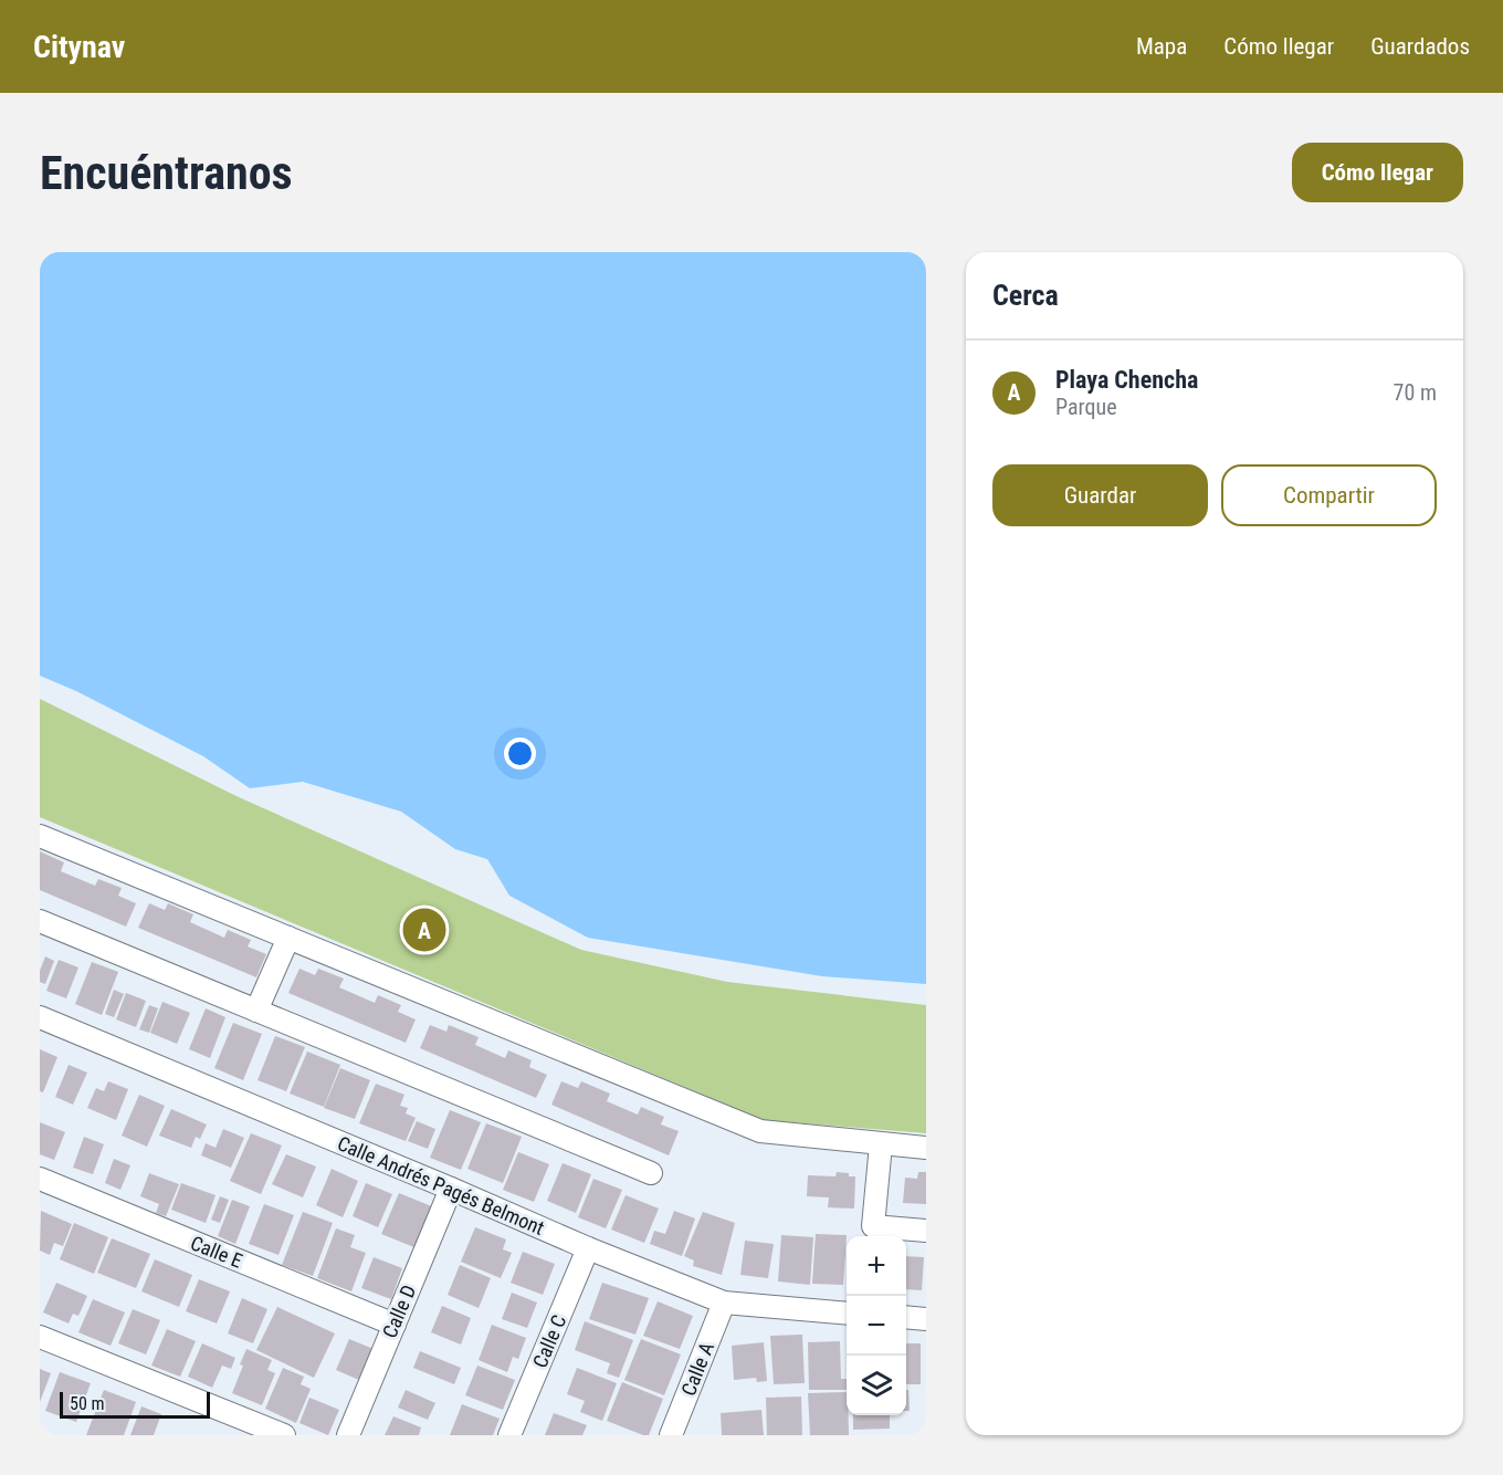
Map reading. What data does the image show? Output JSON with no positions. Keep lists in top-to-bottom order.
{
  "streets": {
    "street": [
      "Calle Andrés Pagés Belmont",
      "Calle E",
      "Calle D",
      "Calle C",
      "Calle A"
    ]
  },
  "crossings": [
    ["Calle Andrés Pagés Belmont", "Calle D"],
    ["Calle Andrés Pagés Belmont", "Calle C"],
    ["Calle Andrés Pagés Belmont", "Calle A"],
    ["Calle E", "Calle D"]
  ],
  "scale_bar": "50 m",
  "page": {
    "header": "Citynav",
    "nav": ["Mapa", "Cómo llegar", "Guardados"],
    "buttons": [
      "Cómo llegar",
      ["Guardar", "Compartir"]
    ],
    "title": "Encuéntranos",
    "heading": "Cerca",
    "list": [
      {
        "mark": "A",
        "name": "Playa Chencha",
        "note": "Parque",
        "value": "70 m"
      }
    ],
    "pins": "A",
    "map_buttons": ["+", "−"],
    "scale": "50 m"
  }
}
